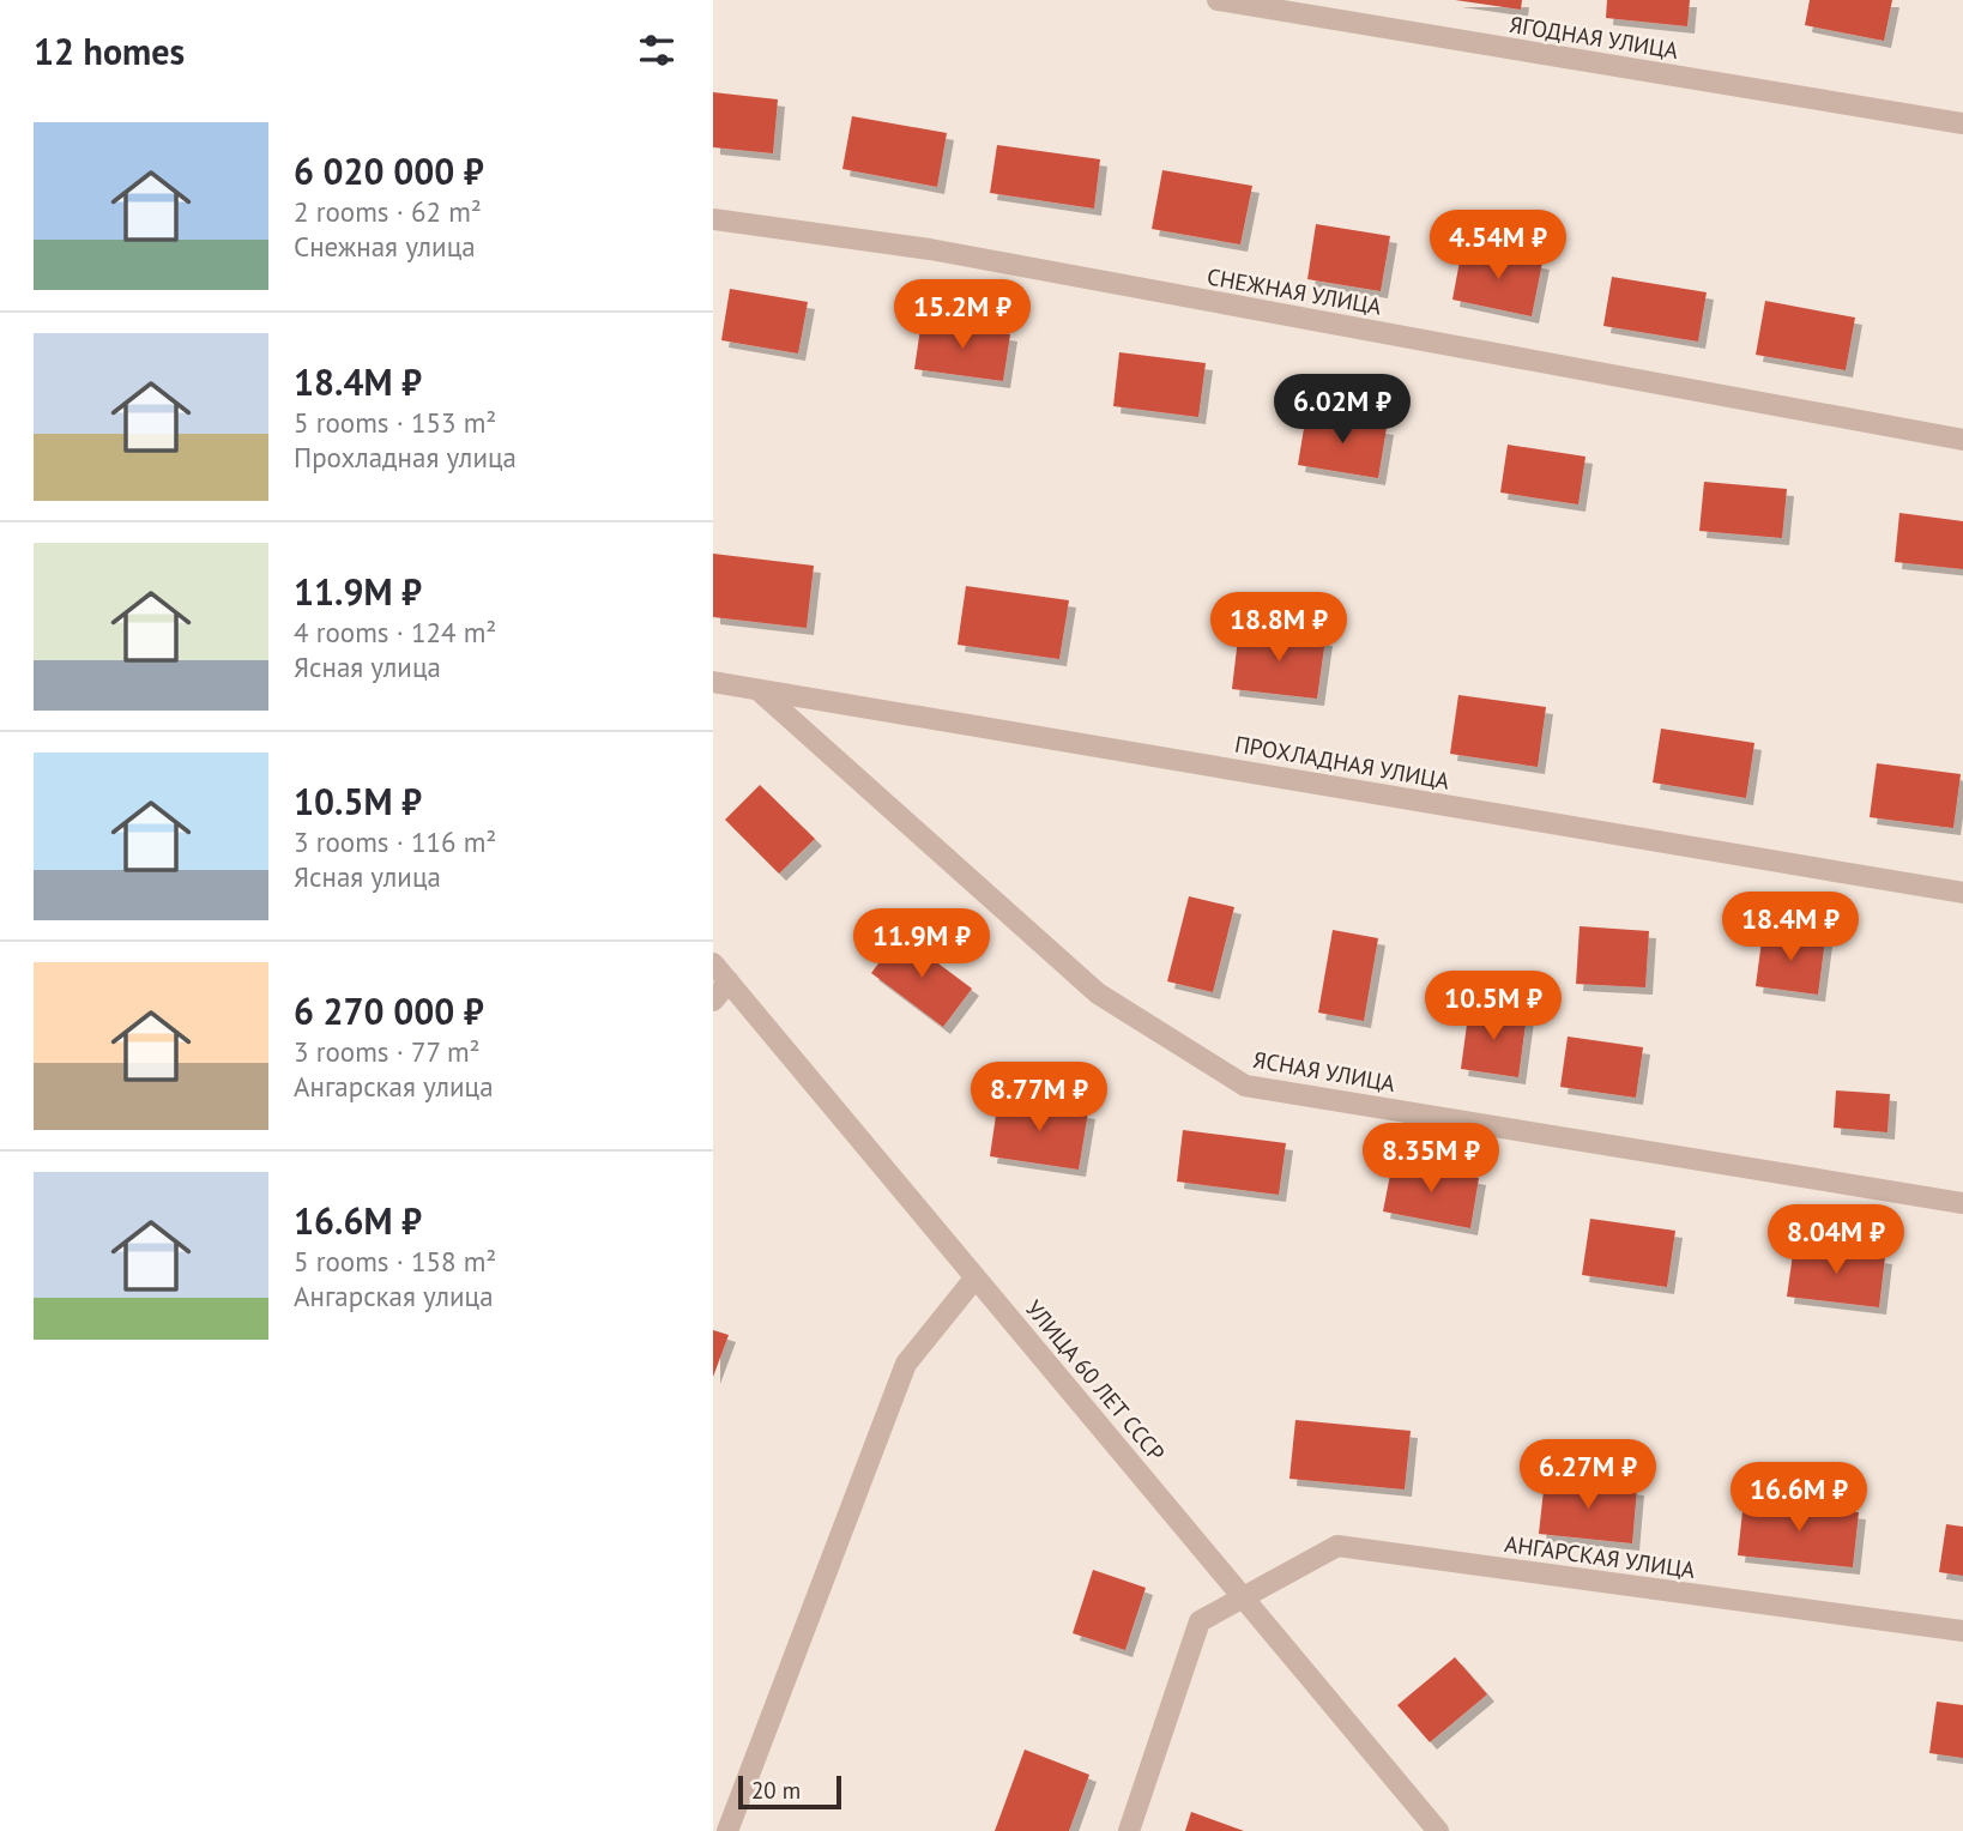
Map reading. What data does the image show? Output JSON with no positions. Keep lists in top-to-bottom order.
{
  "streets": {
    "street": [
      "ЯГОДНАЯ УЛИЦА",
      "СНЕЖНАЯ УЛИЦА",
      "ПРОХЛАДНАЯ УЛИЦА",
      "ЯСНАЯ УЛИЦА",
      "УЛИЦА 60 ЛЕТ СССР",
      "АНГАРСКАЯ УЛИЦА"
    ]
  },
  "crossings": [
    ["ПРОХЛАДНАЯ УЛИЦА", "ЯСНАЯ УЛИЦА"],
    ["УЛИЦА 60 ЛЕТ СССР", "АНГАРСКАЯ УЛИЦА"]
  ],
  "scale_bar": "20 m",
  "page": {
    "heading": "12 homes",
    "list": [
      {
        "name": "6 020 000 ₽",
        "note": "2 rooms · 62 m² · Снежная улица"
      },
      {
        "name": "18.4M ₽",
        "note": "5 rooms · 153 m² · Прохладная улица"
      },
      {
        "name": "11.9M ₽",
        "note": "4 rooms · 124 m² · Ясная улица"
      },
      {
        "name": "10.5M ₽",
        "note": "3 rooms · 116 m² · Ясная улица"
      },
      {
        "name": "6 270 000 ₽",
        "note": "3 rooms · 77 m² · Ангарская улица"
      },
      {
        "name": "16.6M ₽",
        "note": "5 rooms · 158 m² · Ангарская улица"
      }
    ],
    "price": [
      "4.54M ₽",
      "15.2M ₽",
      "6.02M ₽",
      "18.8M ₽",
      "18.4M ₽",
      "11.9M ₽",
      "10.5M ₽",
      "8.77M ₽",
      "8.35M ₽",
      "8.04M ₽",
      "6.27M ₽",
      "16.6M ₽"
    ],
    "scale": "20 m"
  }
}
